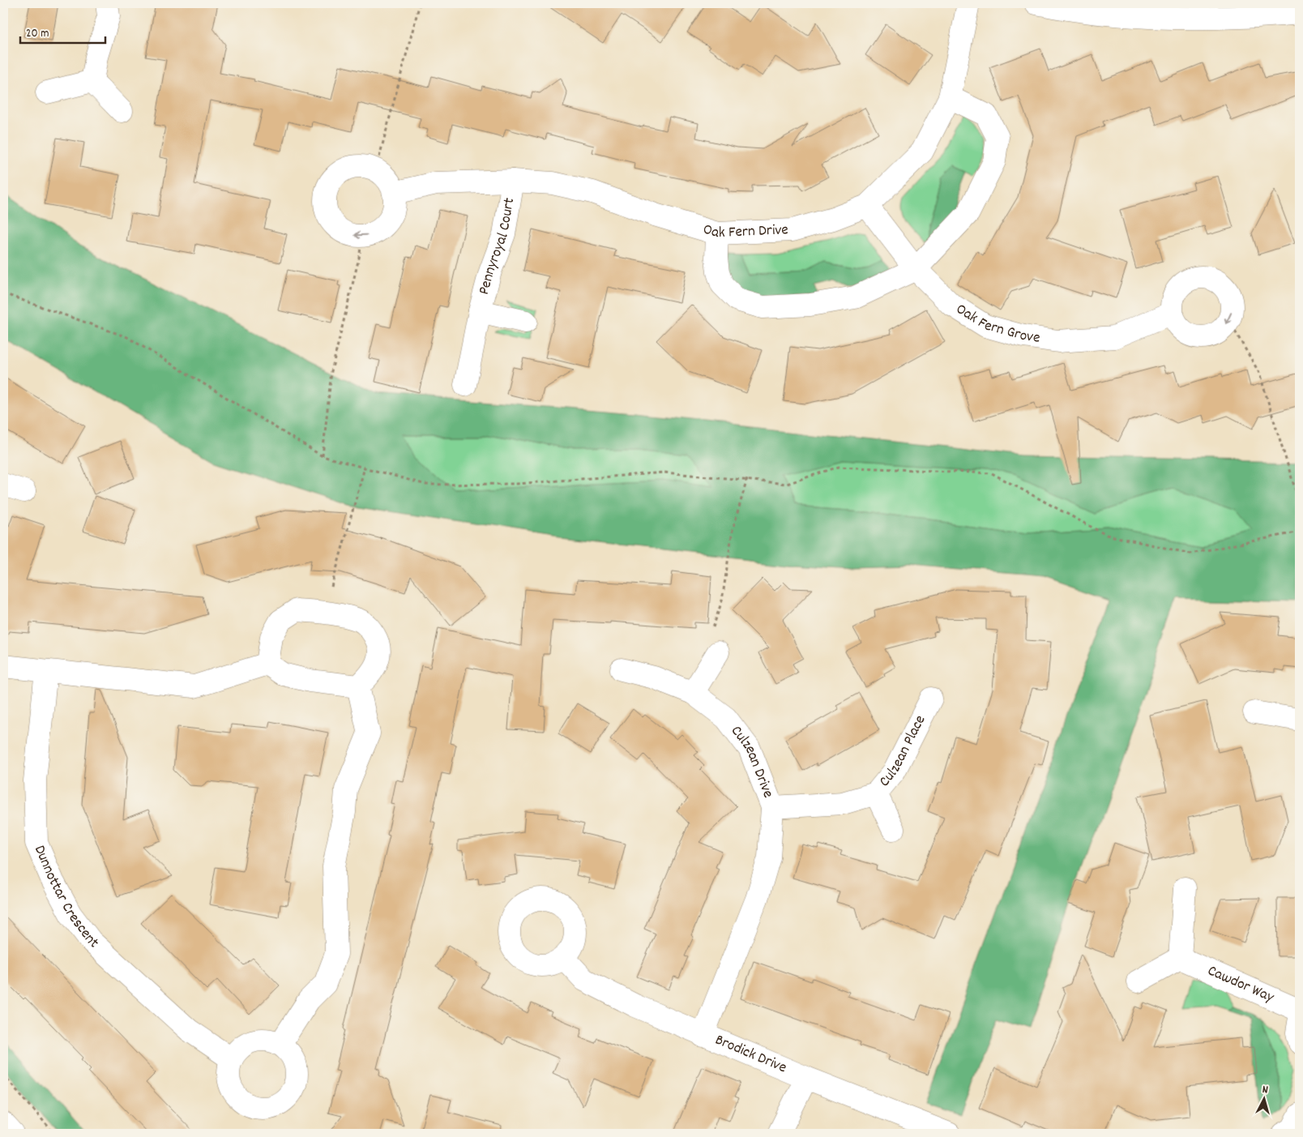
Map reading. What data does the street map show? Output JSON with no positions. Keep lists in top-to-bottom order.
{
  "streets": {
    "street": [
      "Oak Fern Drive",
      "Pennyroyal Court",
      "Oak Fern Grove",
      "Culzean Place",
      "Culzean Drive",
      "Dunnottar Crescent",
      "Cawdor Way",
      "Brodick Drive"
    ]
  },
  "crossings": [
    ["Oak Fern Drive", "Pennyroyal Court"],
    ["Oak Fern Drive", "Oak Fern Grove"],
    ["Culzean Place", "Culzean Drive"],
    ["Culzean Drive", "Brodick Drive"]
  ],
  "scale_bar": "20 m",
  "north": "top"
}
